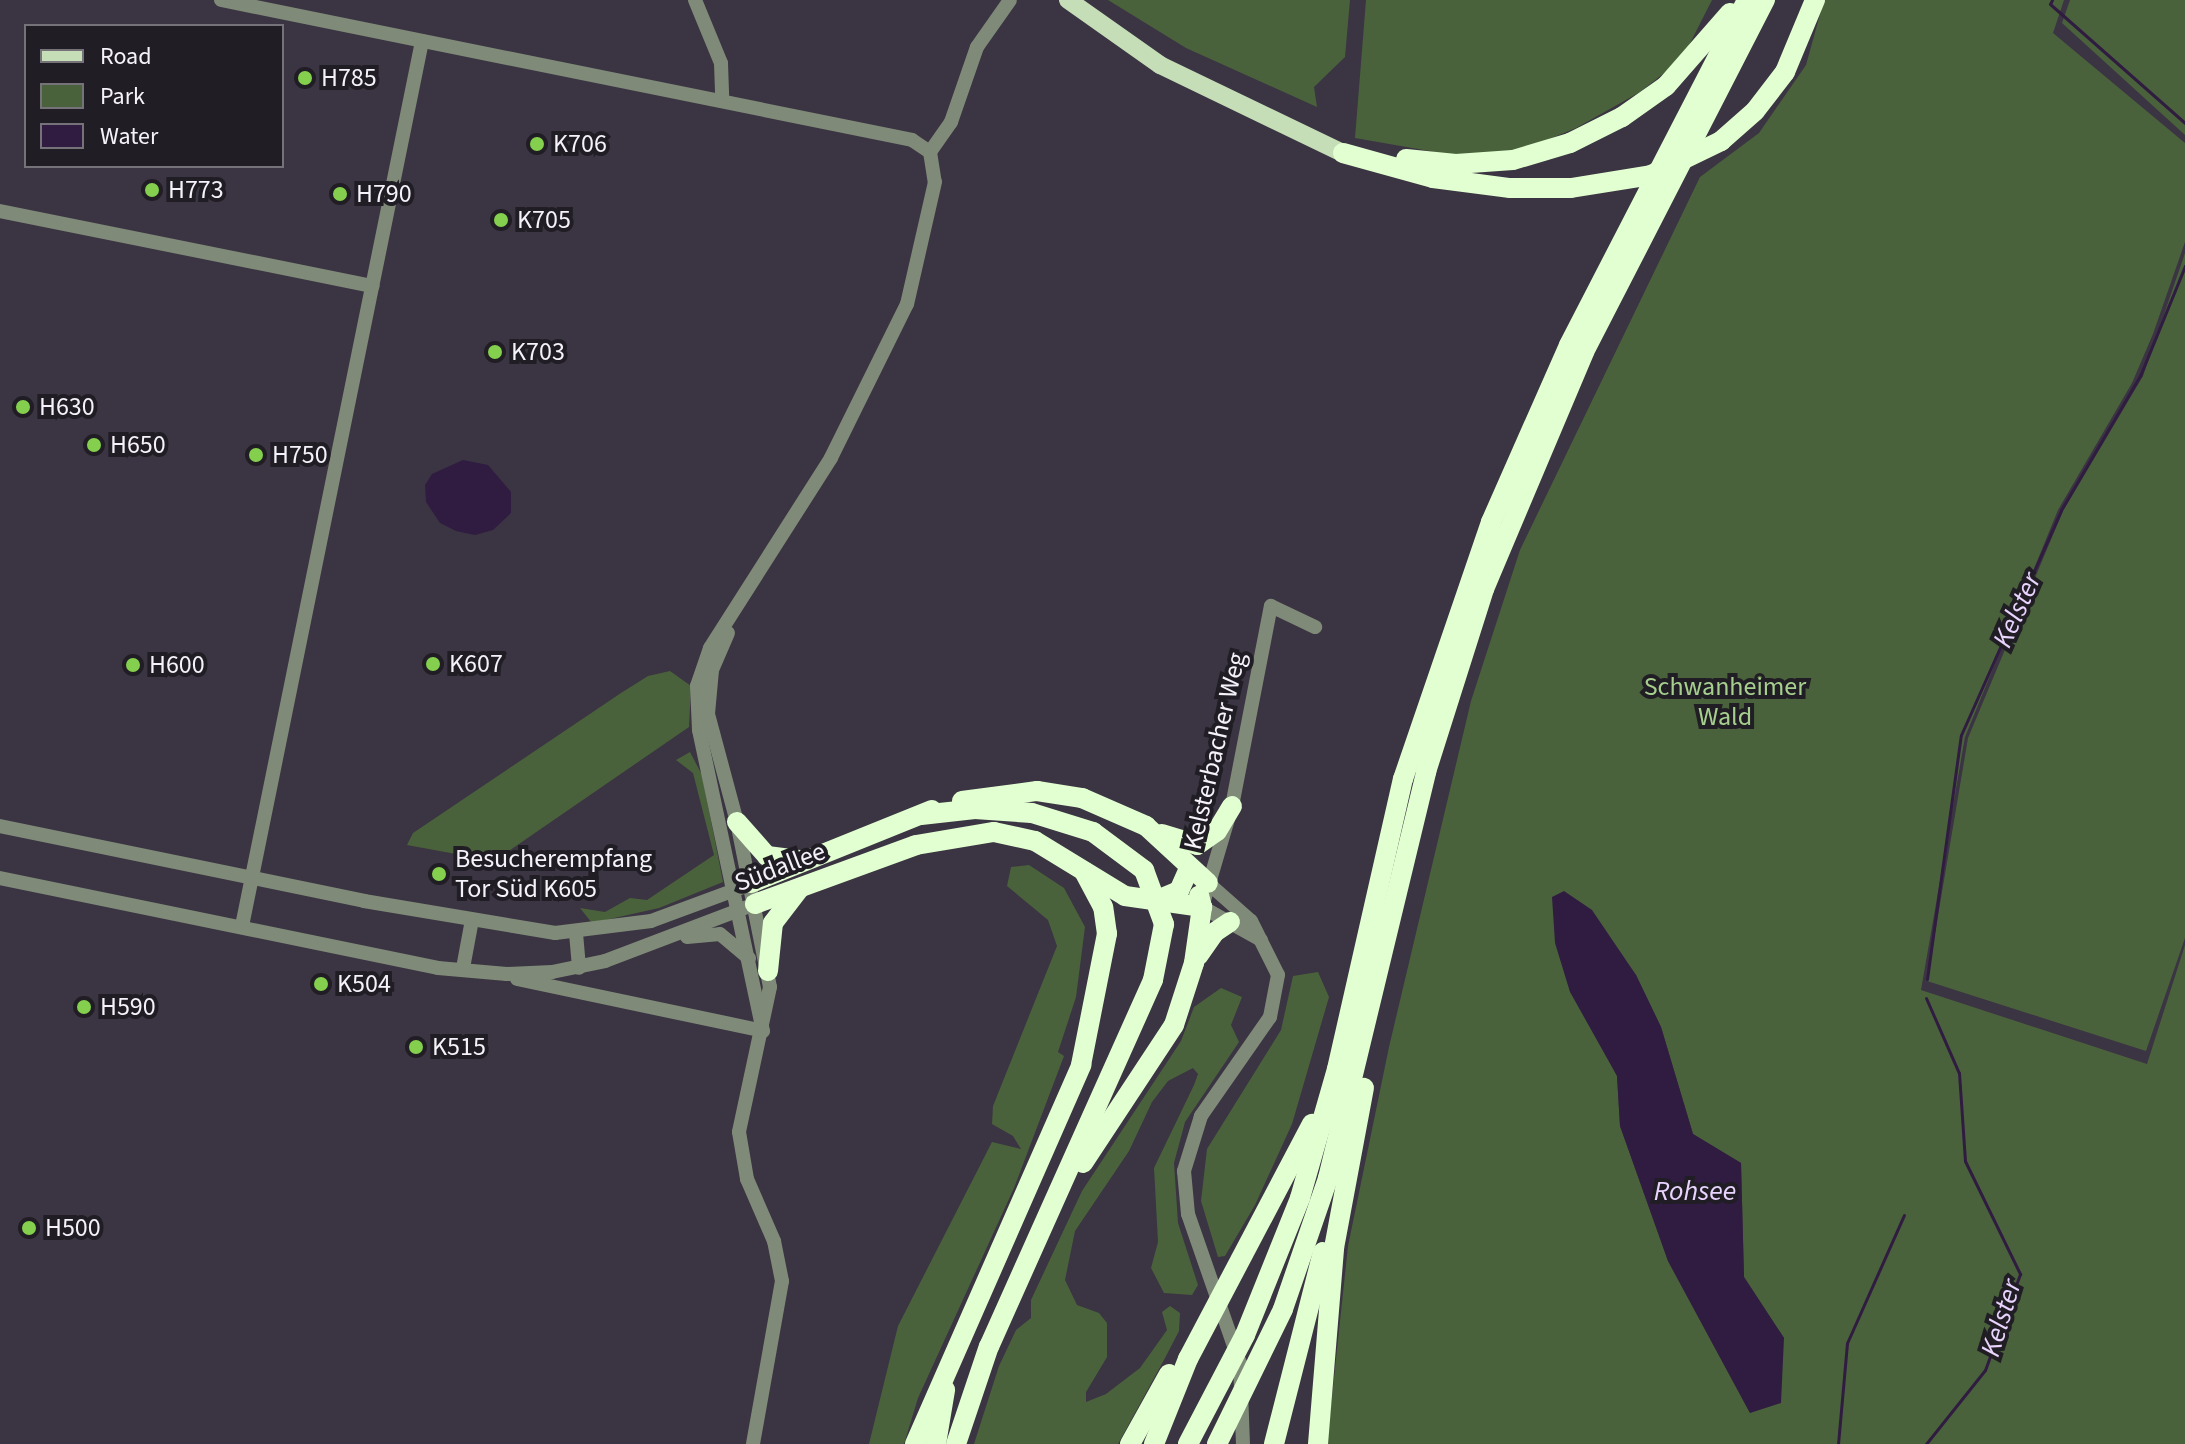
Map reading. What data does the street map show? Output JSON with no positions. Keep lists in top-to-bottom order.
{
  "streets": {
    "highway": ["Südallee"],
    "street": ["Kelsterbacher Weg"]
  },
  "crossings": [
    ["Kelsterbacher Weg", "Südallee"]
  ],
  "water": ["Kelster", "Rohsee"],
  "parks": ["Schwanheimer Wald"],
  "places": [
    "H785",
    "K706",
    "H773",
    "H790",
    "K705",
    "K703",
    "H630",
    "H650",
    "H750",
    "K607",
    "H600",
    "Besucherempfang Tor Süd K605",
    "K504",
    "H590",
    "K515",
    "H500"
  ],
  "legend": ["Road", "Park", "Water"]
}
